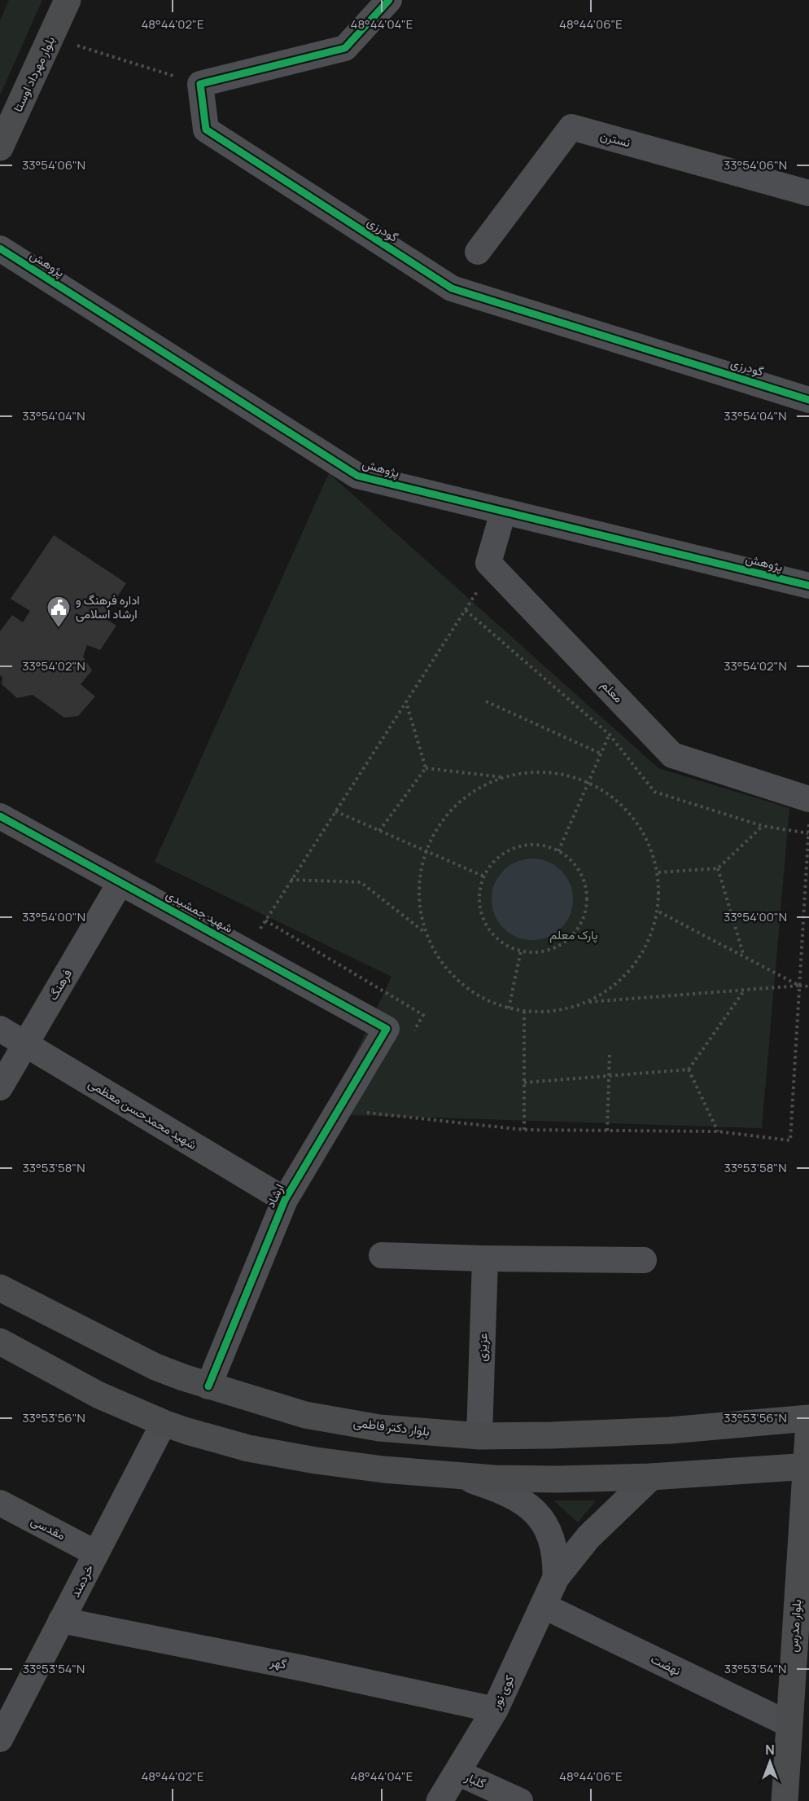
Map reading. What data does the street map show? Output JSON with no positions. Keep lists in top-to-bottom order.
{
  "streets": {
    "main road": ["بلوار مهرداد اوستا", "بلوار دکتر فاطمی", "بلوار مدرس"],
    "street": [
      "نسترن",
      "گودرزی",
      "پژوهش",
      "معلم",
      "شهید جمشیدی",
      "فرهنگ",
      "شهید محمدحسن معظمی",
      "ارشاد",
      "عزیزی",
      "مقدسی",
      "خردمند",
      "گهر",
      "نهضت",
      "کوی نور",
      "گلبار"
    ]
  },
  "crossings": [
    ["شهید جمشیدی", "فرهنگ"],
    ["شهید جمشیدی", "ارشاد"],
    ["فرهنگ", "شهید محمدحسن معظمی"],
    ["شهید محمدحسن معظمی", "ارشاد"],
    ["ارشاد", "بلوار دکتر فاطمی"],
    ["عزیزی", "بلوار دکتر فاطمی"],
    ["بلوار دکتر فاطمی", "بلوار مدرس"],
    ["مقدسی", "خردمند"],
    ["خردمند", "گهر"],
    ["بلوار مدرس", "نهضت"],
    ["گهر", "کوی نور"],
    ["نهضت", "کوی نور"],
    ["کوی نور", "گلبار"]
  ],
  "parks": ["پارک معلم"],
  "places": {
    "public building": ["اداره فرهنگ و ارشاد اسلامی"]
  },
  "north": "top",
  "coordinates": [
    "48°44'02\"E",
    "48°44'04\"E",
    "48°44'06\"E",
    "33°54'06\"N",
    "33°54'04\"N",
    "33°54'02\"N",
    "33°54'00\"N",
    "33°53'58\"N",
    "33°53'56\"N",
    "33°53'54\"N"
  ]
}
